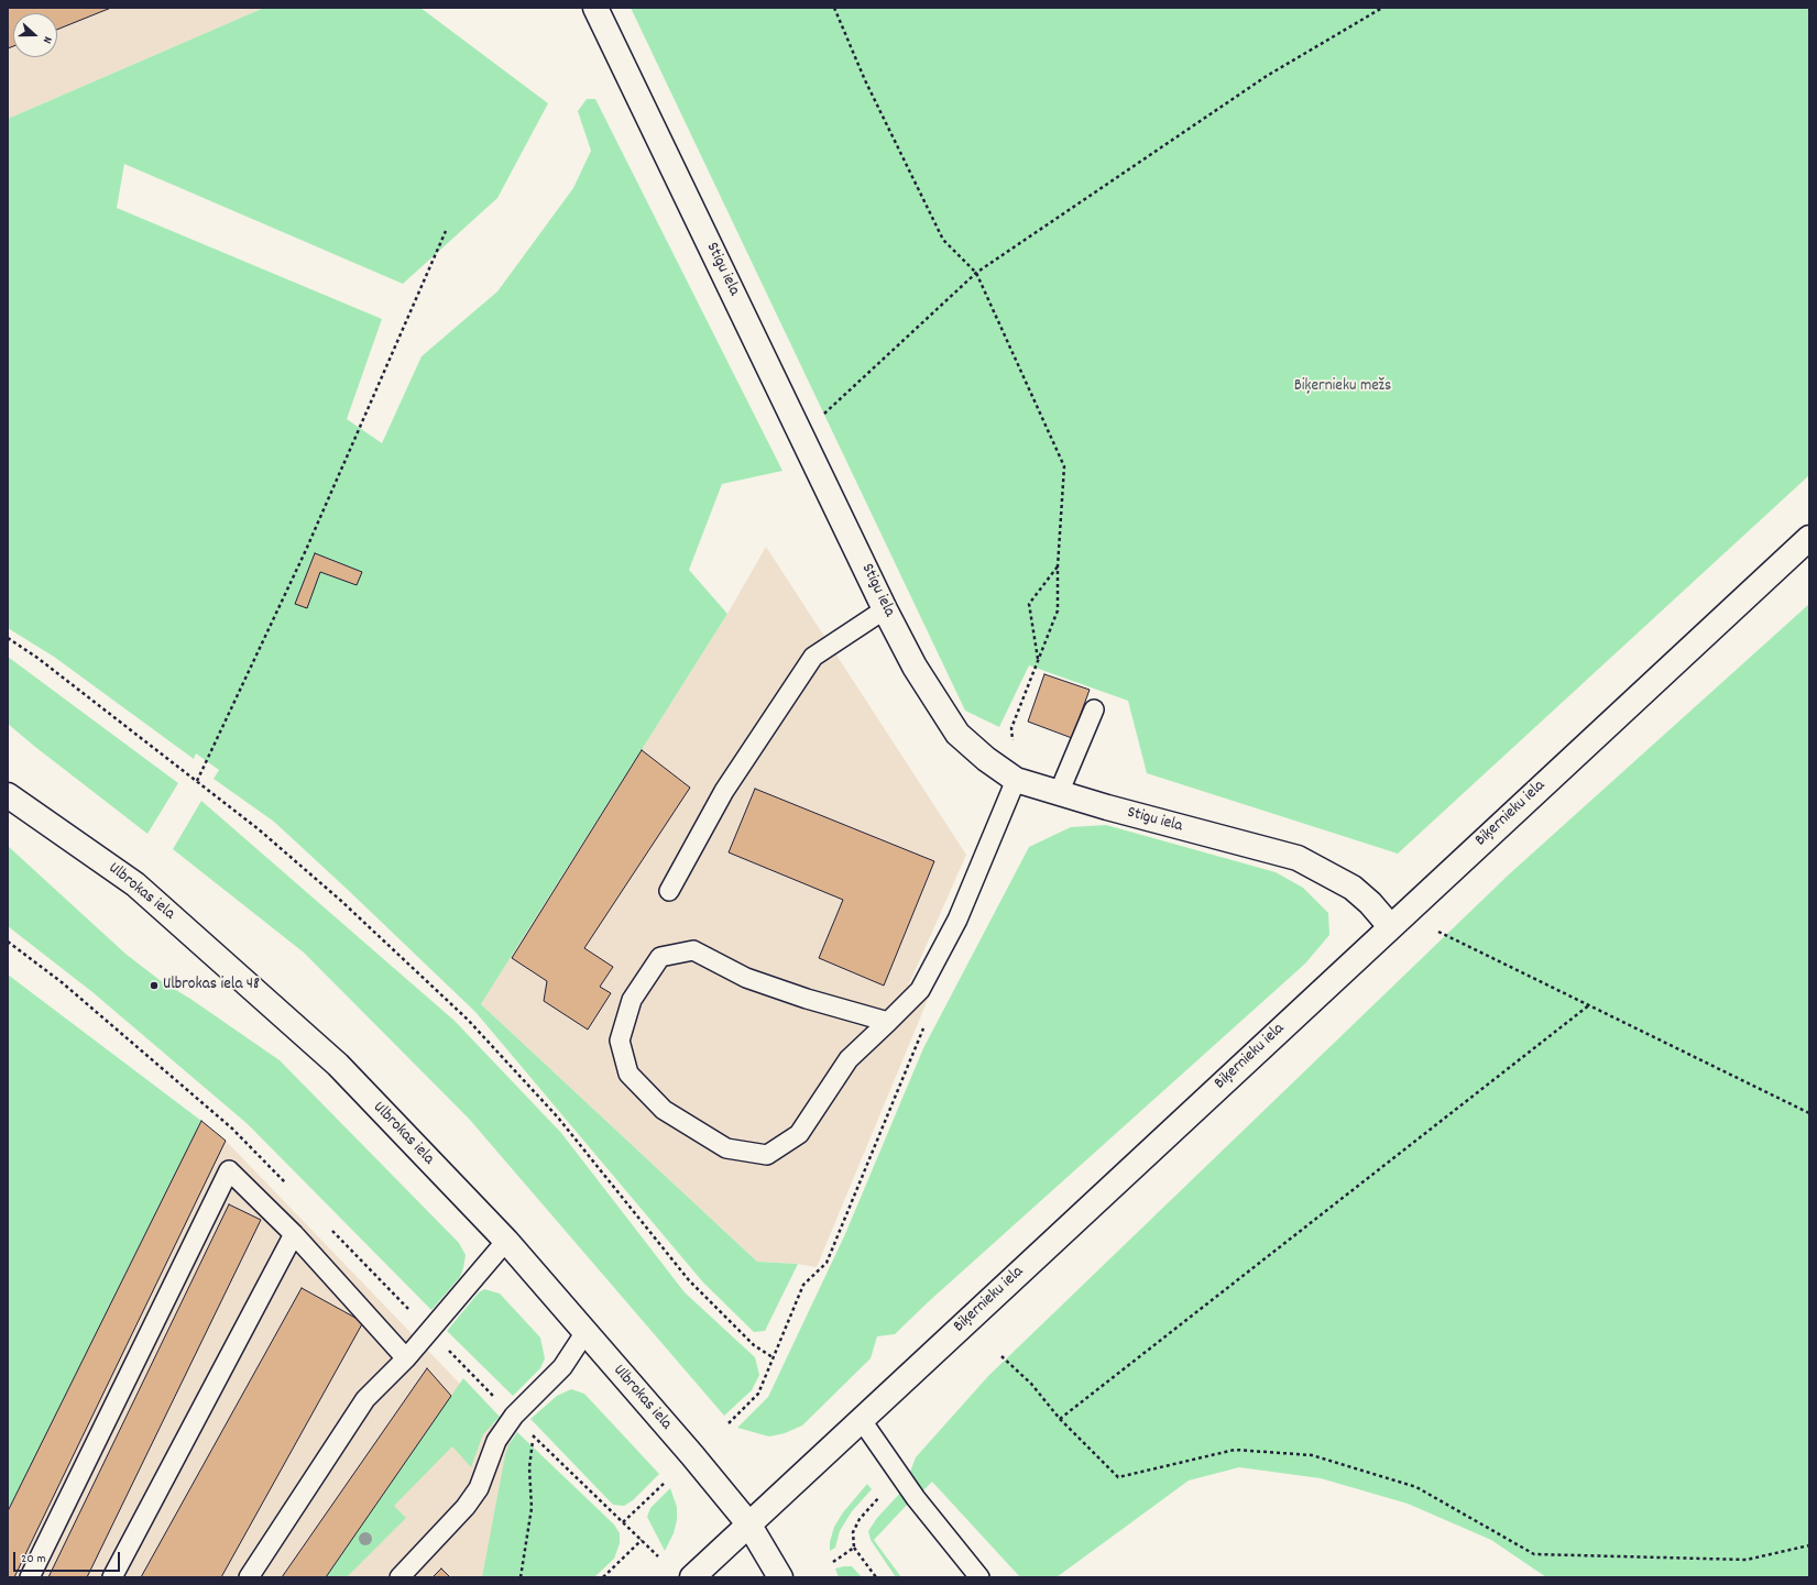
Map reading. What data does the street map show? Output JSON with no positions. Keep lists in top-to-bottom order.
{
  "streets": {
    "main road": ["Stigu iela", "Biķernieku iela", "Ulbrokas iela"]
  },
  "crossings": [
    ["Stigu iela", "Biķernieku iela"],
    ["Biķernieku iela", "Ulbrokas iela"]
  ],
  "parks": ["Biķernieku mežs"],
  "places": ["Ulbrokas iela 48"],
  "scale_bar": "20 m",
  "north": "right"
}
